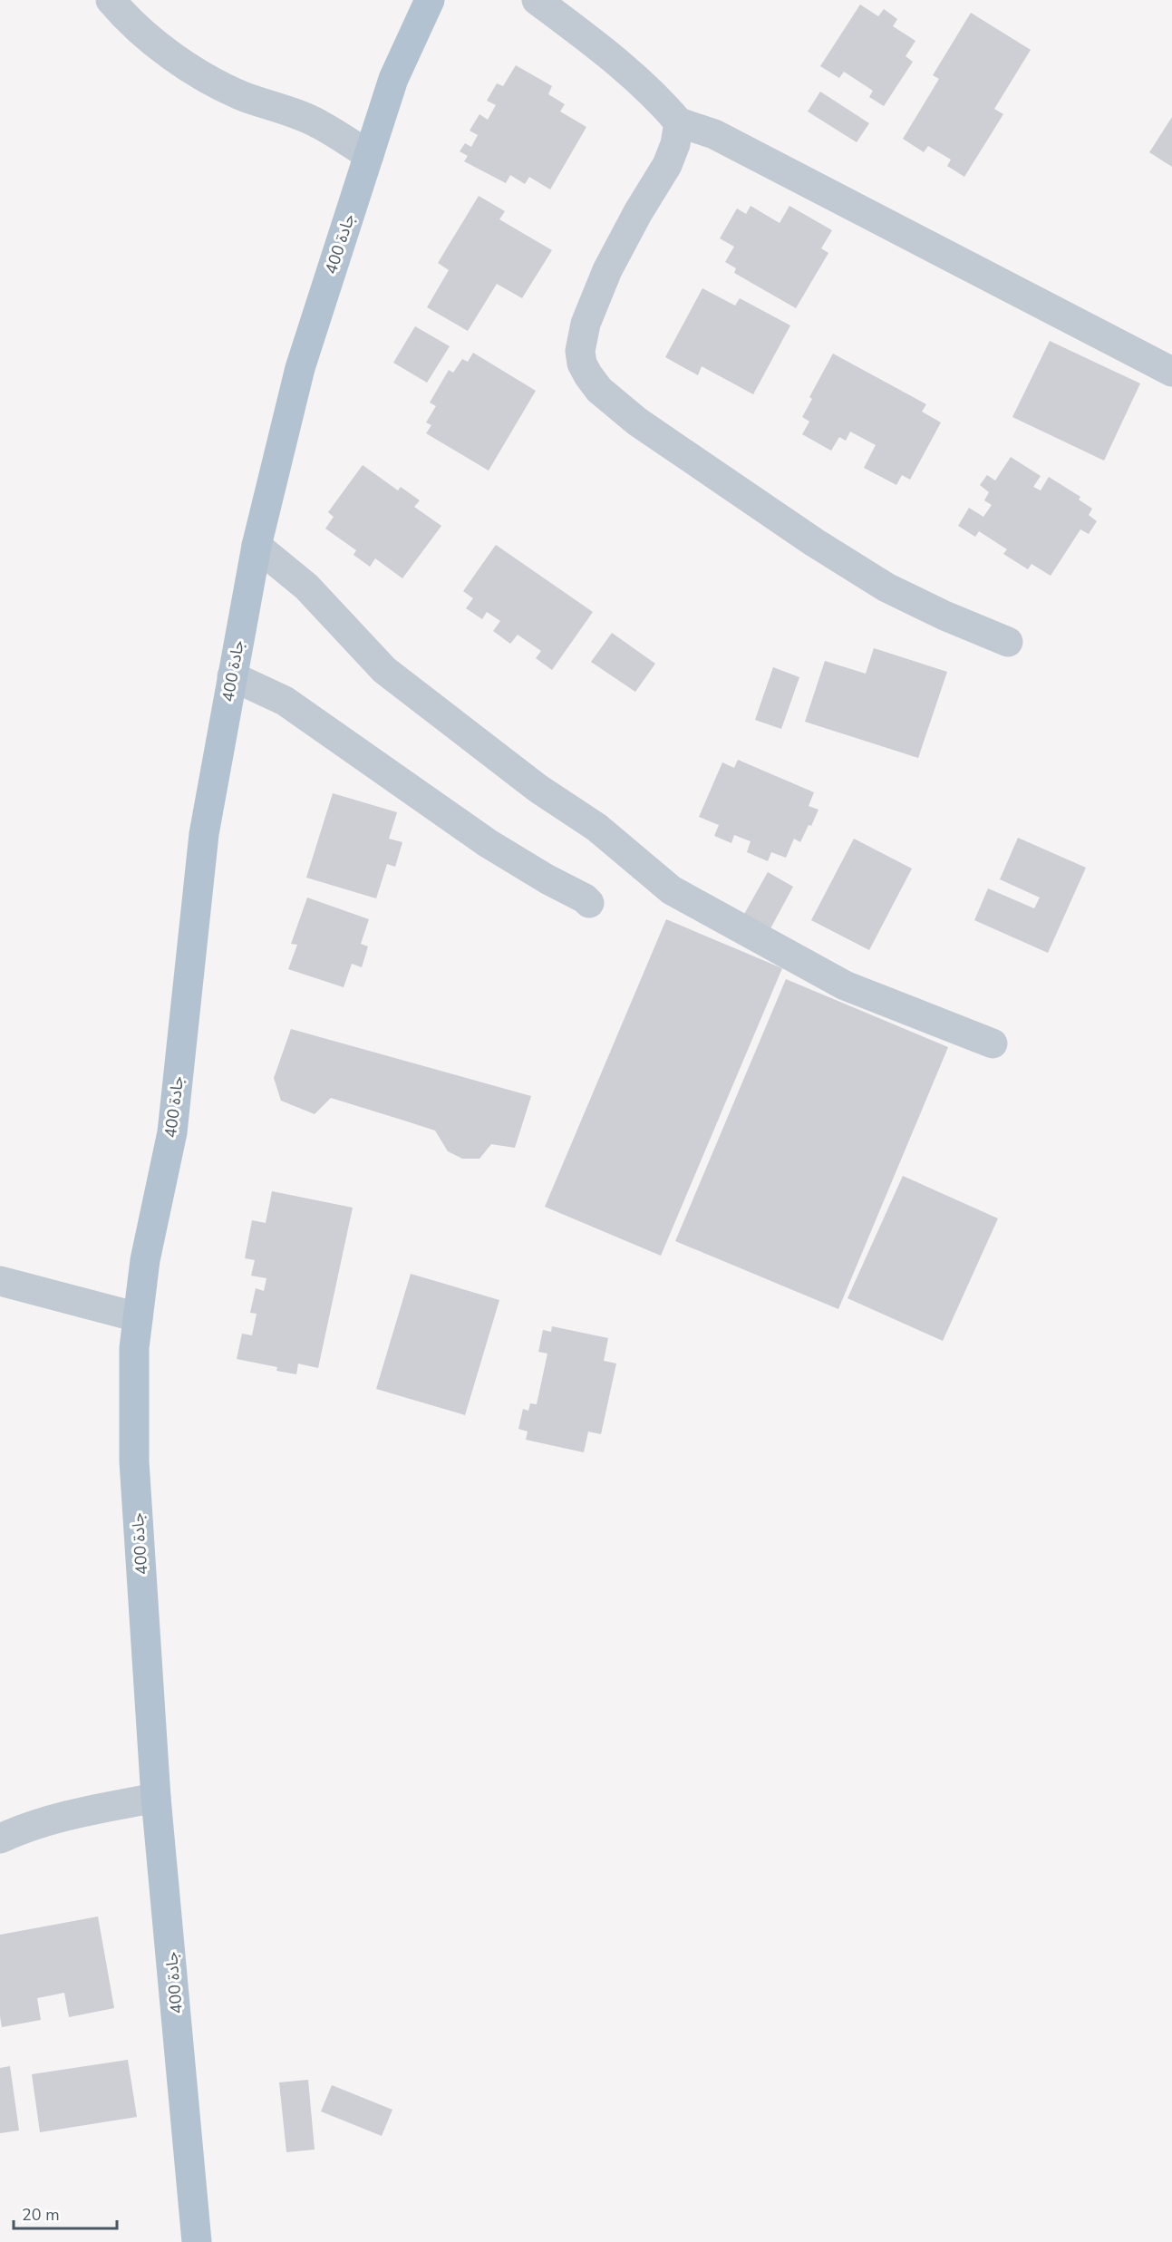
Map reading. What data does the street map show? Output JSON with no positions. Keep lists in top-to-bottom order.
{
  "streets": {
    "main road": ["جادة 400"]
  },
  "scale_bar": "20 m"
}
